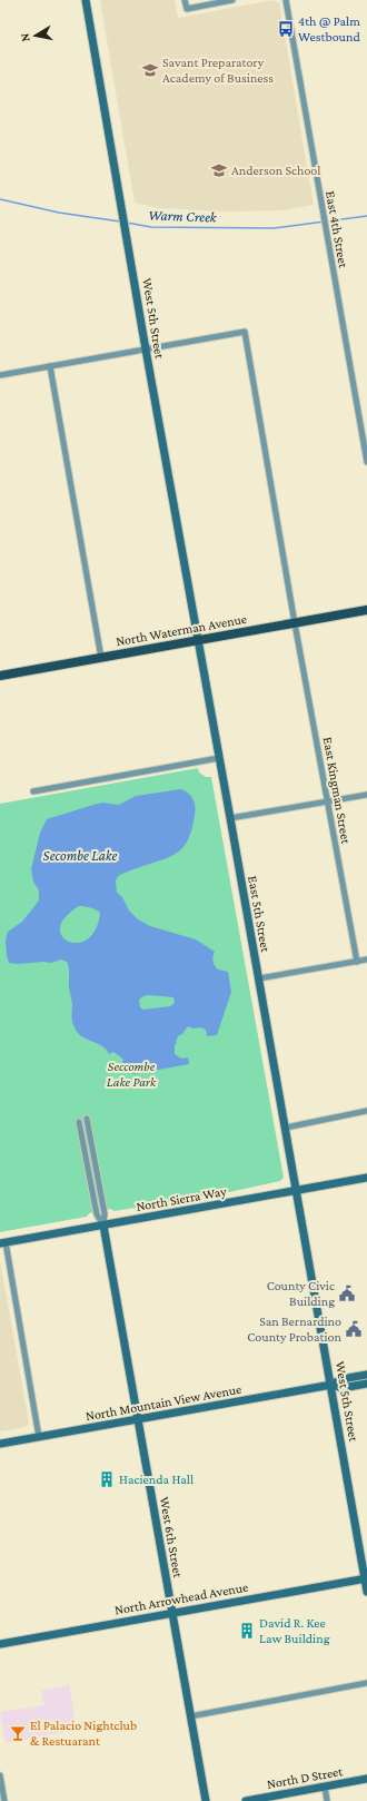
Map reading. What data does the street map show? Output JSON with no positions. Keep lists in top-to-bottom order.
{
  "streets": {
    "main road": ["North Waterman Avenue"],
    "street": [
      "East 4th Street",
      "West 5th Street",
      "East Kingman Street",
      "East 5th Street",
      "North Sierra Way",
      "North Mountain View Avenue",
      "West 6th Street",
      "North Arrowhead Avenue",
      "North D Street"
    ]
  },
  "crossings": [
    ["West 5th Street", "North Waterman Avenue"],
    ["West 5th Street", "East Kingman Street"],
    ["West 5th Street", "East 5th Street"],
    ["West 5th Street", "North Sierra Way"],
    ["West 5th Street", "North Mountain View Avenue"],
    ["West 5th Street", "North Arrowhead Avenue"],
    ["North Waterman Avenue", "East Kingman Street"],
    ["North Waterman Avenue", "East 5th Street"],
    ["East 5th Street", "North Sierra Way"],
    ["North Sierra Way", "West 6th Street"],
    ["North Mountain View Avenue", "West 6th Street"],
    ["West 6th Street", "North Arrowhead Avenue"]
  ],
  "water": ["Warm Creek", "Secombe Lake"],
  "parks": ["Seccombe Lake Park"],
  "places": {
    "bus stop": ["4th @ Palm Westbound"],
    "school or university": ["Savant Preparatory Academy of Business", "Anderson School"],
    "public building": ["County Civic Building", "San Bernardino County Probation"],
    "building": ["Hacienda Hall", "David R. Kee Law Building"],
    "bar": ["El Palacio Nightclub & Restuarant"]
  },
  "north": "left"
}
